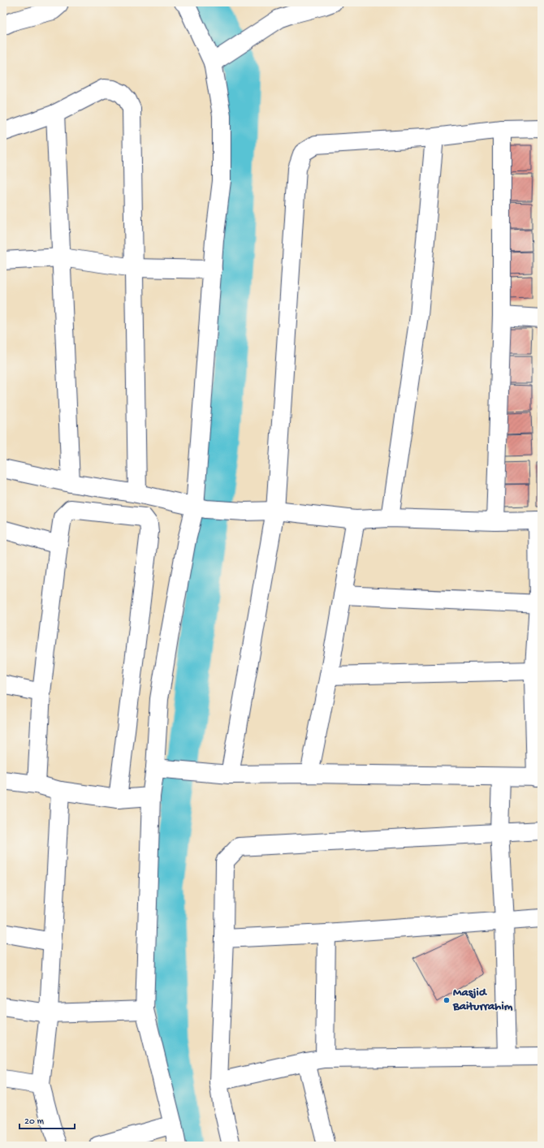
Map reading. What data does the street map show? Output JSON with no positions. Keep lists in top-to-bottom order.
{
  "places": ["Masjid Baiturrahim"],
  "scale_bar": "20 m"
}
